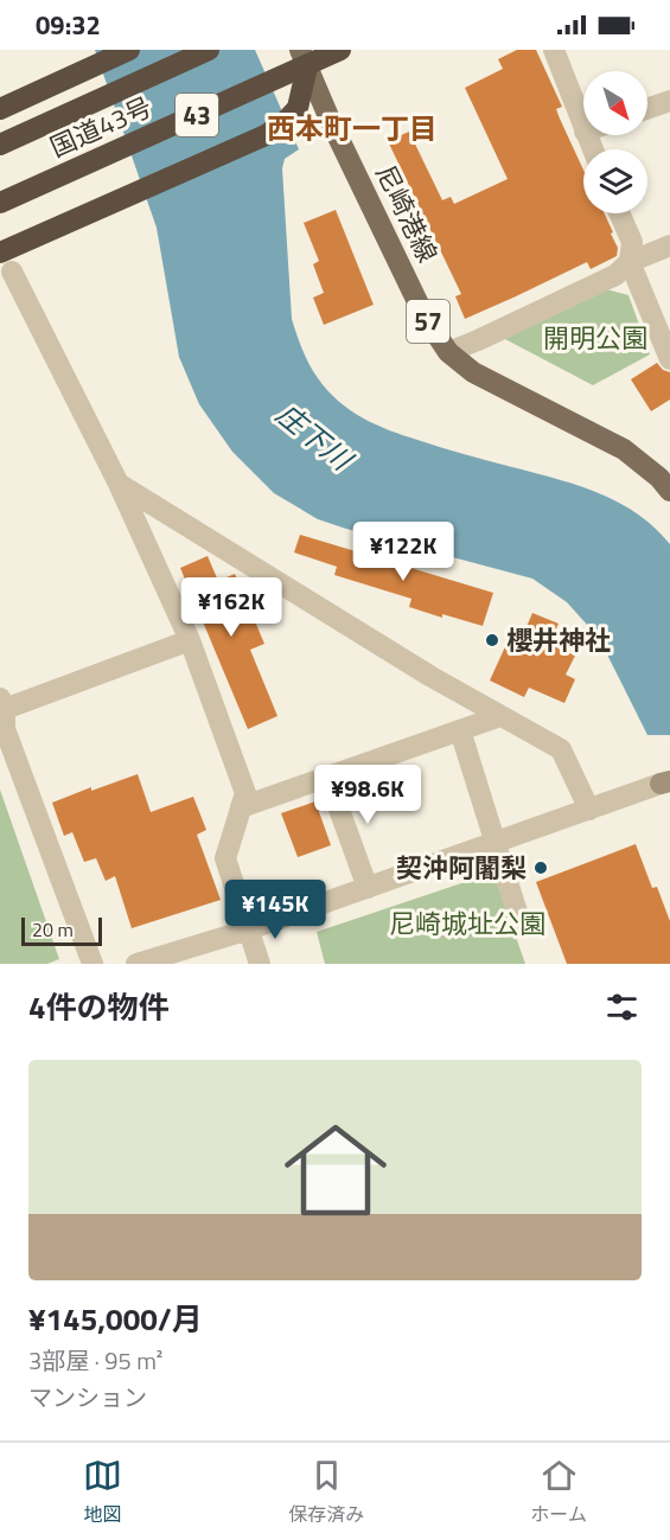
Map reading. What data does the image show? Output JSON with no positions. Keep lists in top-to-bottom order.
{
  "streets": {
    "highway": ["43", "国道43号"],
    "main road": ["尼崎港線", "57"]
  },
  "crossings": [
    ["国道43号", "尼崎港線"]
  ],
  "districts": ["西本町一丁目"],
  "water": ["庄下川"],
  "parks": ["開明公園", "尼崎城址公園"],
  "places": ["櫻井神社", "契沖阿闍梨"],
  "scale_bar": "20 m",
  "north": "bottom right",
  "page": {
    "status": "09:32",
    "price": [
      "¥122K",
      "¥162K",
      "¥98.6K",
      "¥145K"
    ],
    "scale": "20 m",
    "heading": "4件の物件",
    "list": [
      {
        "name": "¥145,000/月",
        "note": "3部屋 · 95 m² · マンション"
      }
    ],
    "tabs": ["地図", "保存済み", "ホーム"]
  }
}
